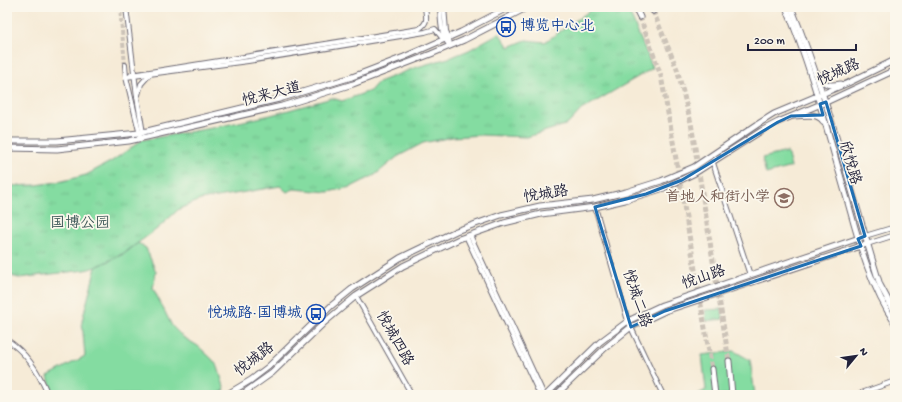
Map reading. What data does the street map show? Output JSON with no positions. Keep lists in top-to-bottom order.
{
  "streets": {
    "main road": [
      "悦城路",
      "悦来大道",
      "欣悦路",
      "悦山路"
    ],
    "street": ["悦城二路", "悦城四路"]
  },
  "crossings": [
    ["悦城路", "欣悦路"],
    ["悦城路", "悦城二路"],
    ["悦城路", "悦城四路"],
    ["欣悦路", "悦山路"],
    ["悦山路", "悦城二路"]
  ],
  "parks": ["国博公园"],
  "places": {
    "bus stop": ["博览中心北", "悦城路·国博城"],
    "school or university": ["首地人和街小学"]
  },
  "scale_bar": "200 m",
  "north": "top right"
}
